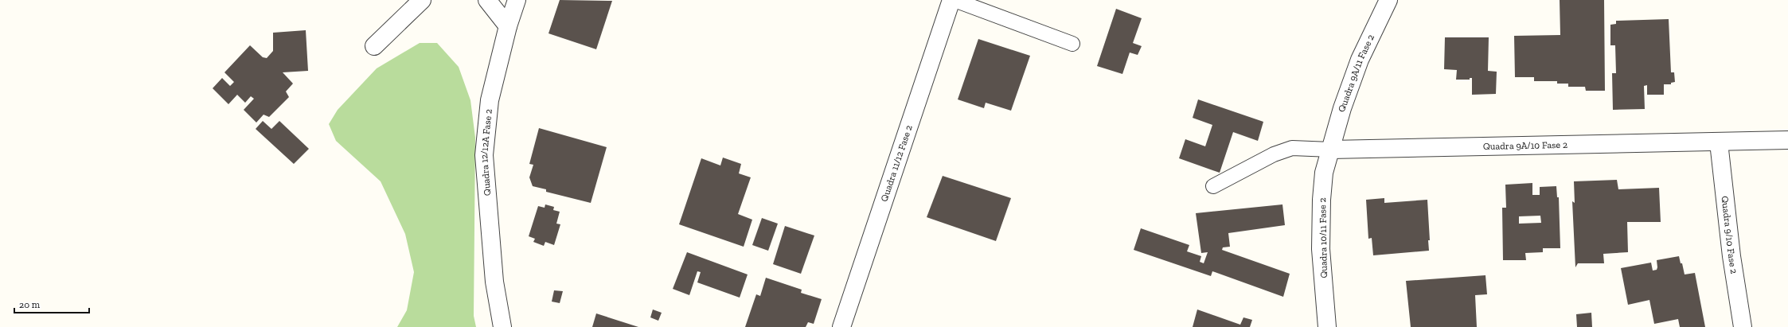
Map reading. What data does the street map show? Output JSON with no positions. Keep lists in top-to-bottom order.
{
  "streets": {
    "street": [
      "Quadra 9A/11 Fase 2",
      "Quadra 9A/10 Fase 2",
      "Quadra 12/12A Fase 2",
      "Quadra 11/12 Fase 2",
      "Quadra 9/10 Fase 2",
      "Quadra 10/11 Fase 2"
    ]
  },
  "crossings": [
    ["Quadra 9A/11 Fase 2", "Quadra 9A/10 Fase 2"],
    ["Quadra 9A/11 Fase 2", "Quadra 10/11 Fase 2"],
    ["Quadra 9A/10 Fase 2", "Quadra 9/10 Fase 2"],
    ["Quadra 9A/10 Fase 2", "Quadra 10/11 Fase 2"]
  ],
  "scale_bar": "20 m"
}
